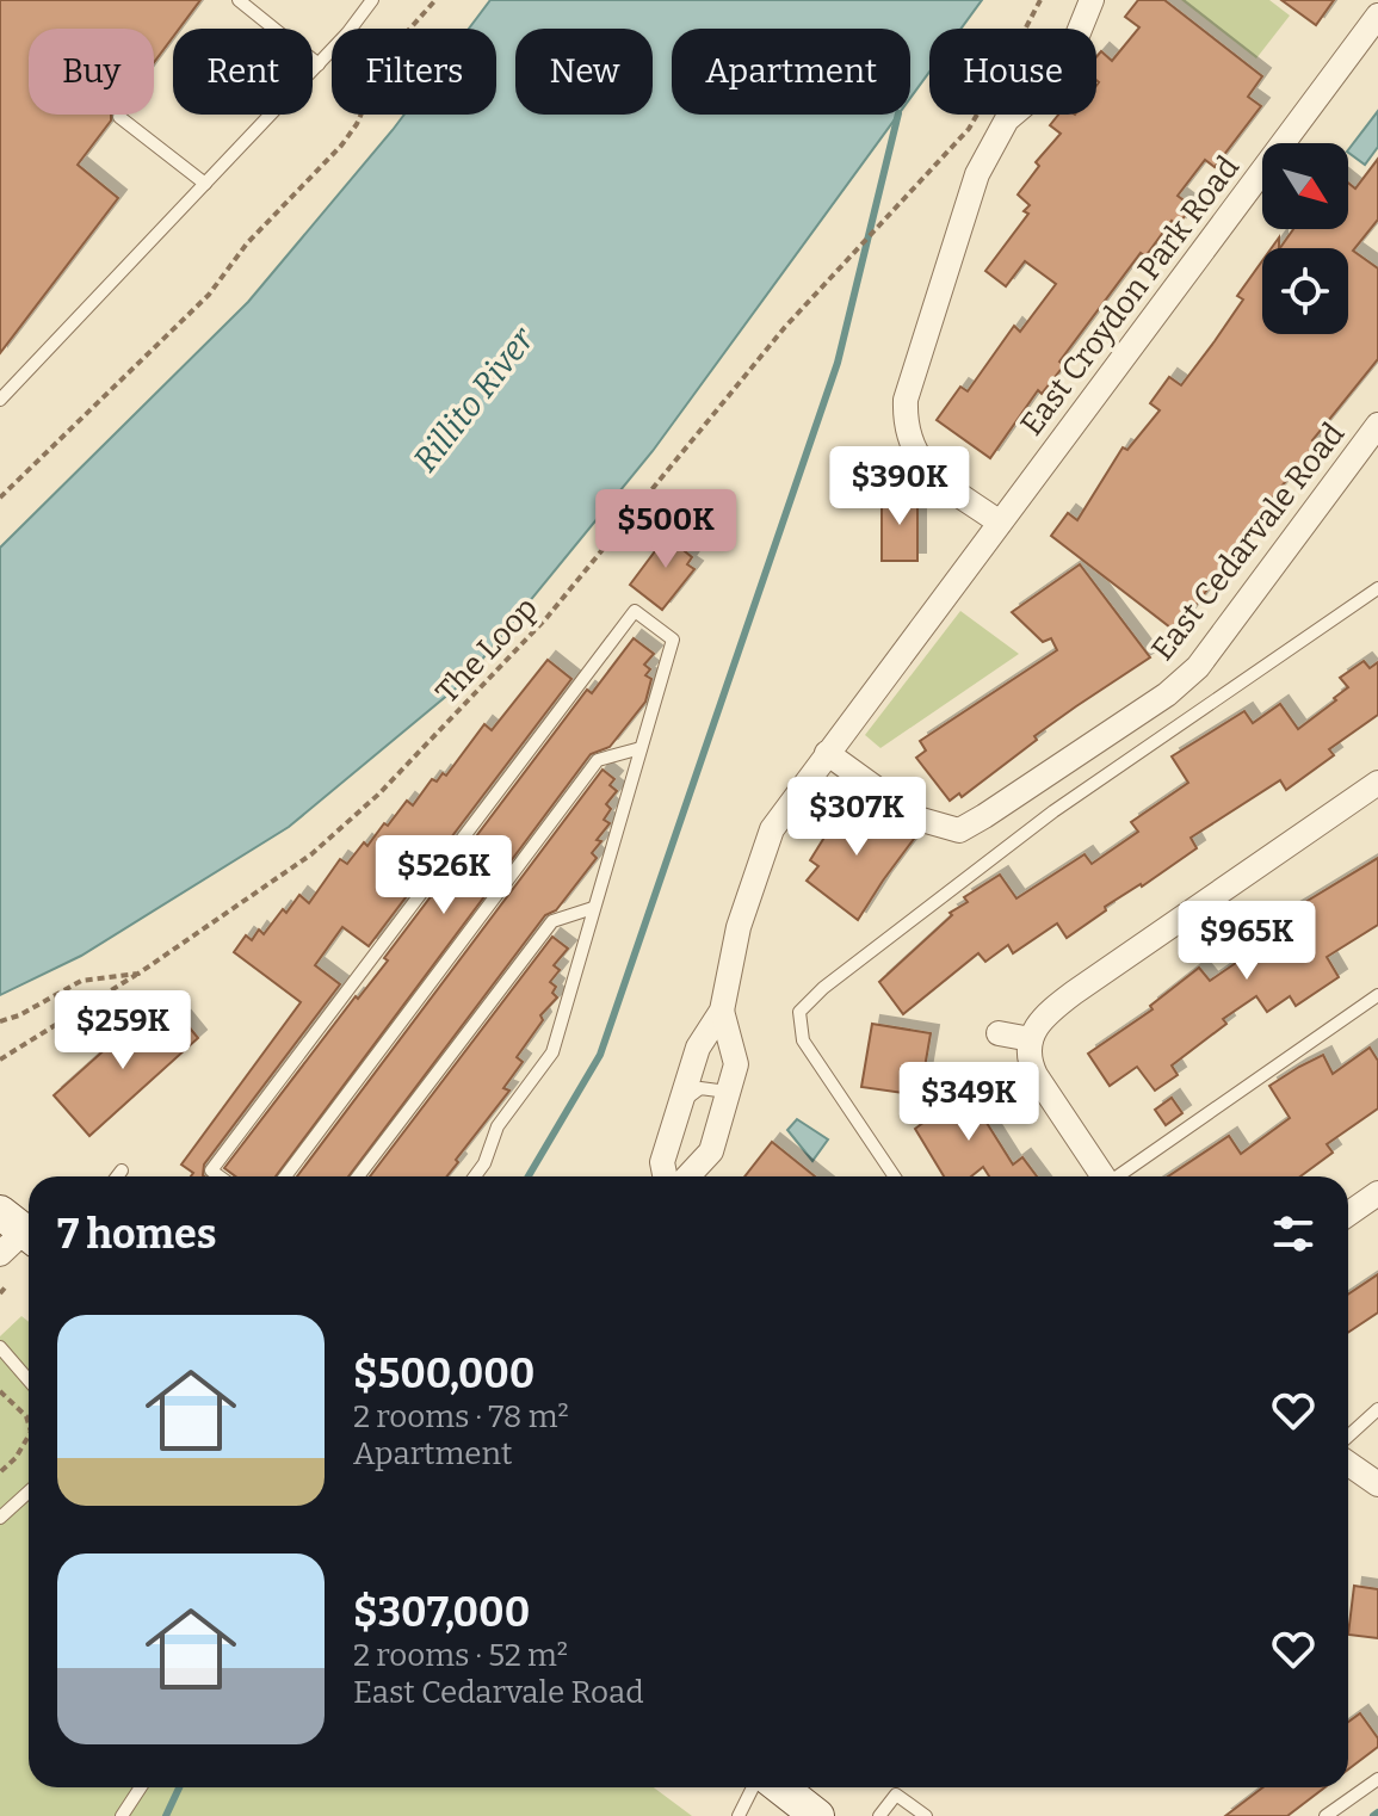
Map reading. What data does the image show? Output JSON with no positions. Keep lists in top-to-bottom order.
{
  "streets": {
    "street": ["East Croydon Park Road", "East Cedarvale Road"],
    "path": ["The Loop"]
  },
  "crossings": [
    ["East Croydon Park Road", "East Cedarvale Road"]
  ],
  "water": ["Rillito River"],
  "north": "bottom right",
  "page": {
    "chip": [
      "Buy",
      "Rent",
      "Filters",
      "New",
      "Apartment",
      "House"
    ],
    "price": [
      "$390K",
      "$500K",
      "$307K",
      "$526K",
      "$965K",
      "$259K",
      "$349K"
    ],
    "heading": "7 homes",
    "list": [
      {
        "name": "$500,000",
        "note": "2 rooms · 78 m² · Apartment"
      },
      {
        "name": "$307,000",
        "note": "2 rooms · 52 m² · East Cedarvale Road"
      }
    ]
  }
}
